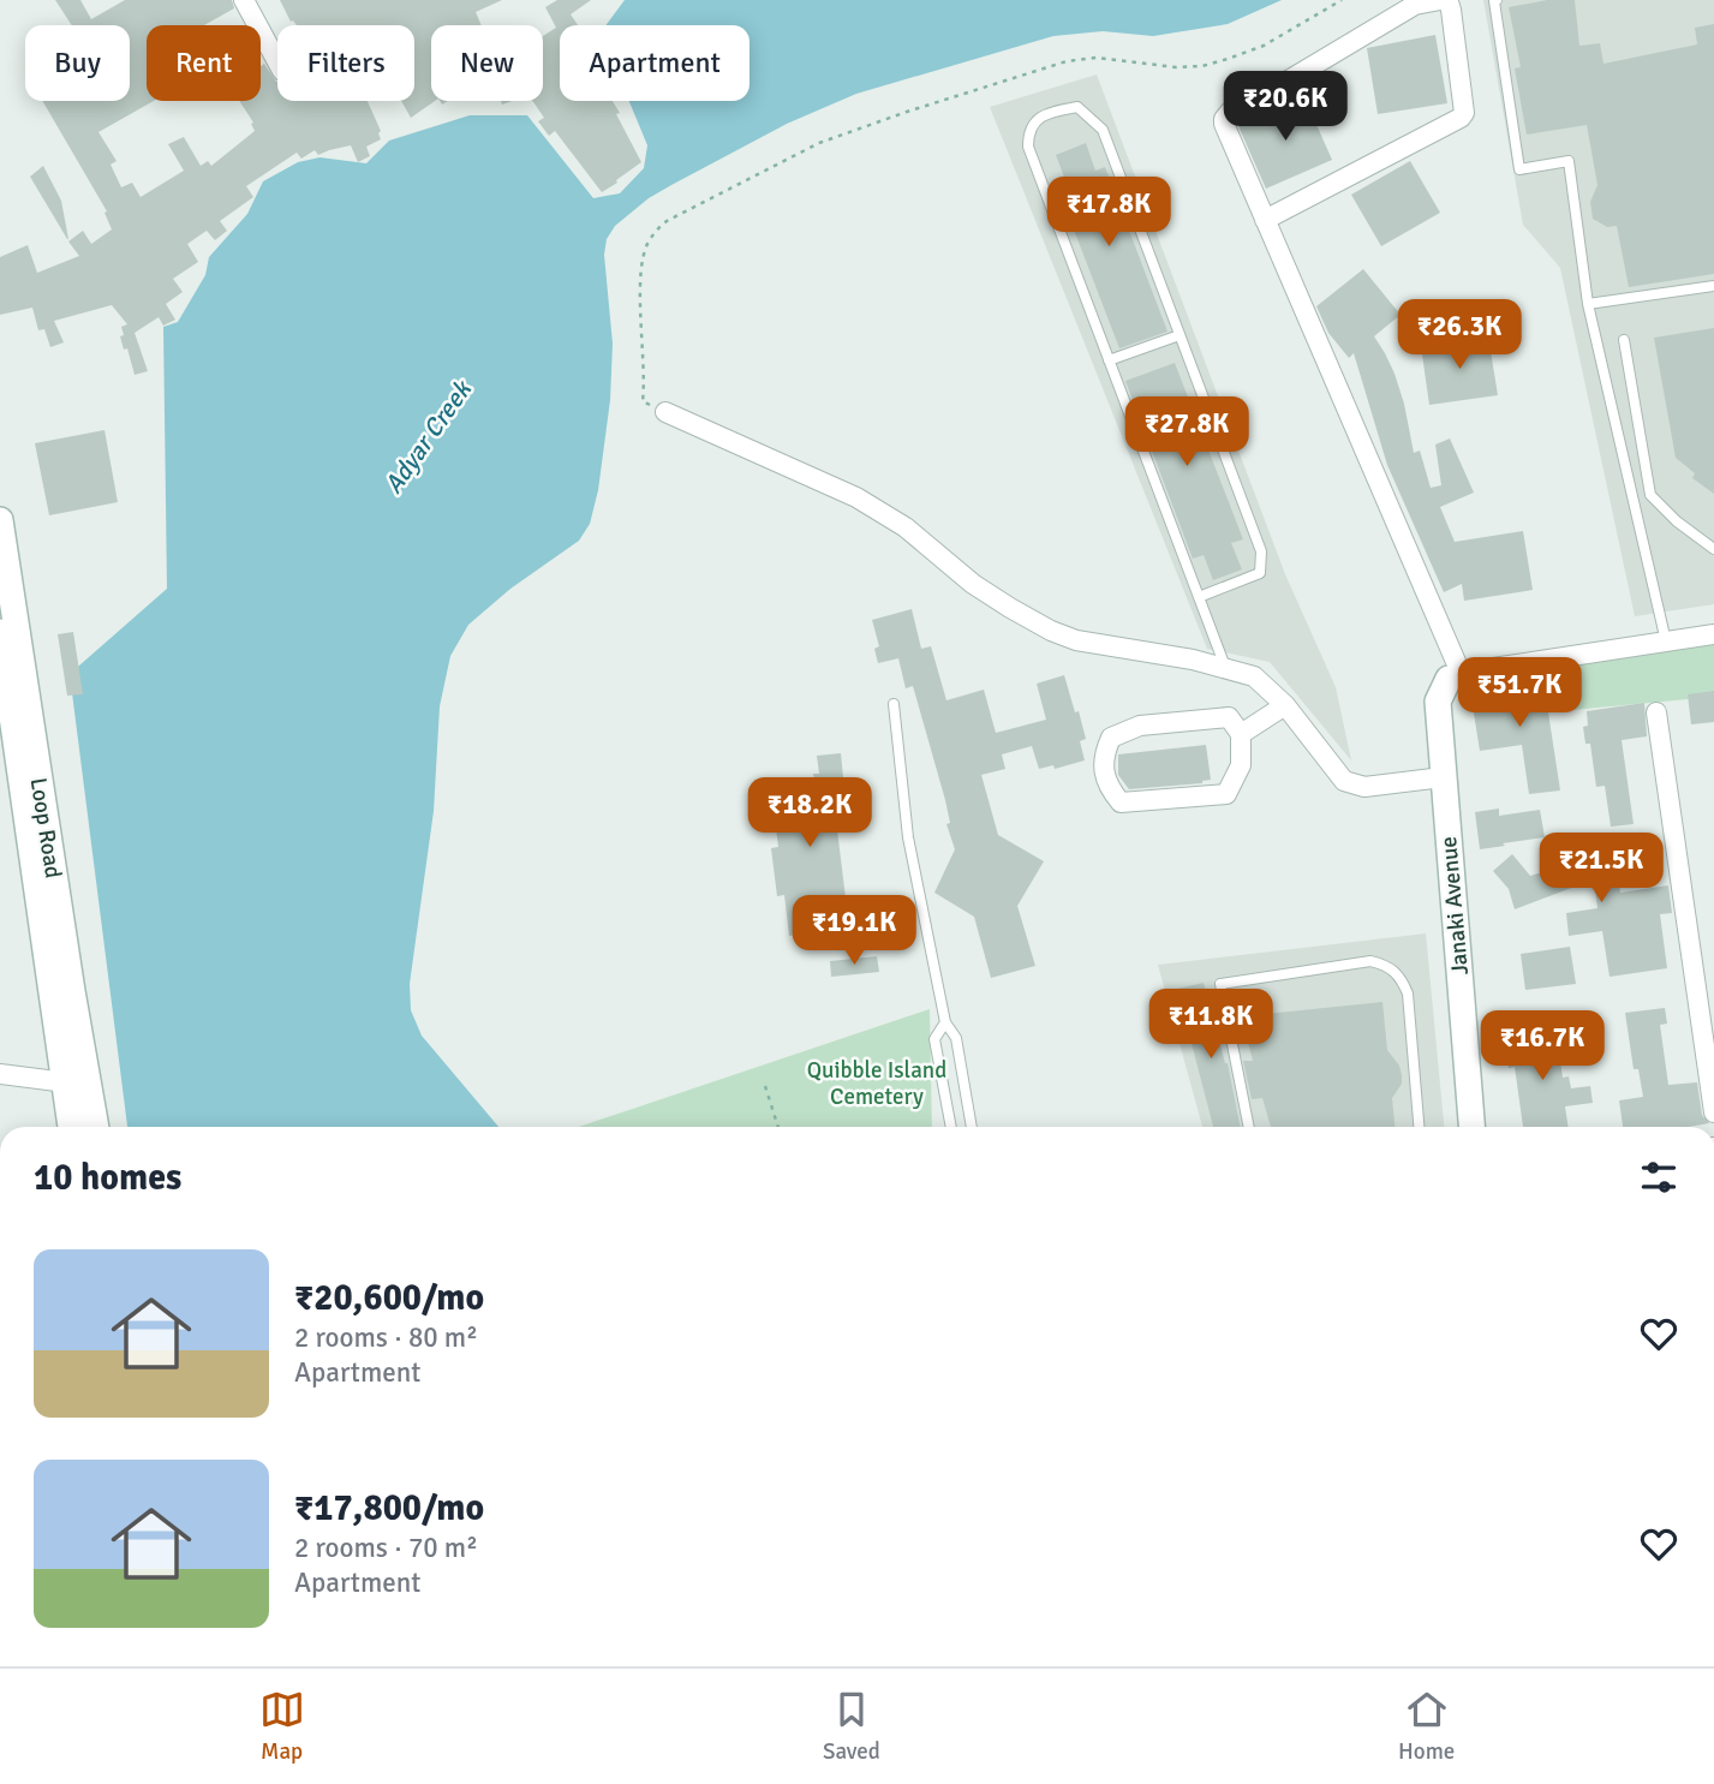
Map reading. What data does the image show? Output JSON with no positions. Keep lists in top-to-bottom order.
{
  "streets": {
    "street": ["Loop Road", "Janaki Avenue"]
  },
  "water": ["Adyar Creek"],
  "parks": ["Quibble Island Cemetery"],
  "page": {
    "chip": [
      "Buy",
      "Rent",
      "Filters",
      "New",
      "Apartment"
    ],
    "price": [
      "₹20.6K",
      "₹17.8K",
      "₹26.3K",
      "₹27.8K",
      "₹51.7K",
      "₹18.2K",
      "₹21.5K",
      "₹19.1K",
      "₹11.8K",
      "₹16.7K"
    ],
    "heading": "10 homes",
    "list": [
      {
        "name": "₹20,600/mo",
        "note": "2 rooms · 80 m² · Apartment"
      },
      {
        "name": "₹17,800/mo",
        "note": "2 rooms · 70 m² · Apartment"
      }
    ],
    "tabs": ["Map", "Saved", "Home"]
  }
}
